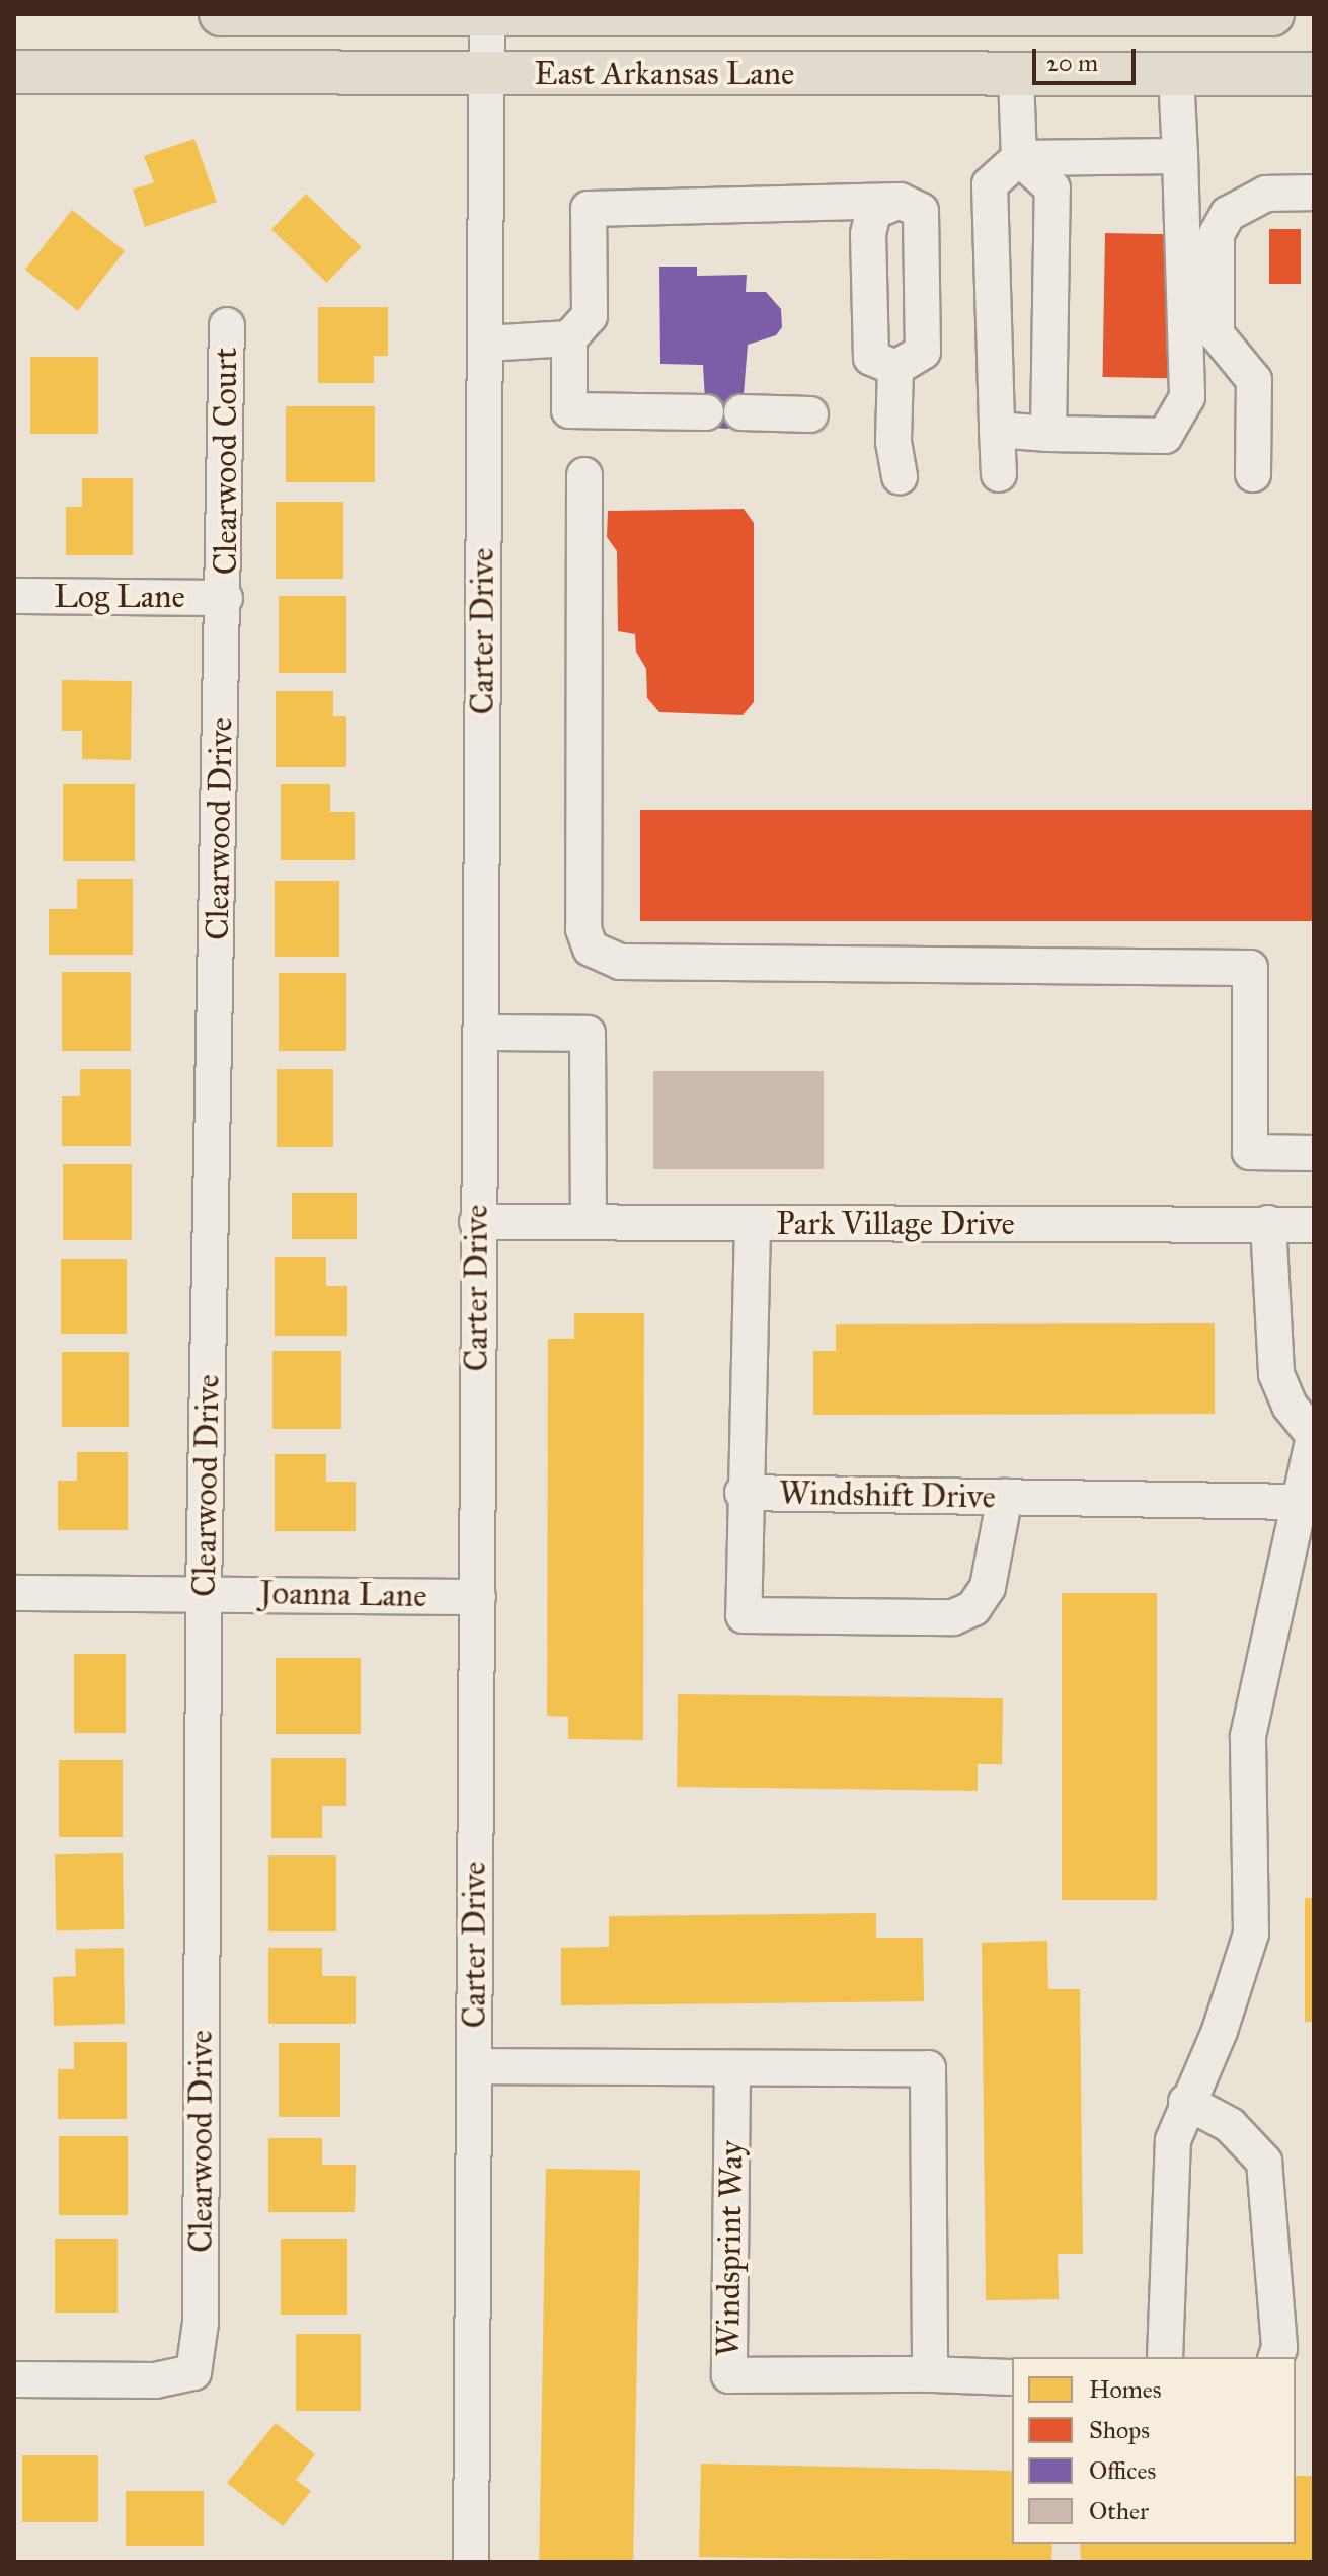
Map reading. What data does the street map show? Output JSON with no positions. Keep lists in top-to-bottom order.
{
  "streets": {
    "main road": ["East Arkansas Lane"],
    "street": [
      "Clearwood Court",
      "Log Lane",
      "Carter Drive",
      "Clearwood Drive",
      "Park Village Drive",
      "Windshift Drive",
      "Joanna Lane",
      "Windsprint Way"
    ]
  },
  "crossings": [
    ["East Arkansas Lane", "Carter Drive"],
    ["Clearwood Court", "Log Lane"],
    ["Clearwood Court", "Clearwood Drive"],
    ["Log Lane", "Clearwood Drive"],
    ["Carter Drive", "Park Village Drive"],
    ["Carter Drive", "Joanna Lane"],
    ["Clearwood Drive", "Joanna Lane"],
    ["Park Village Drive", "Windshift Drive"]
  ],
  "legend": [
    "Homes",
    "Shops",
    "Offices",
    "Other"
  ],
  "scale_bar": "20 m"
}
